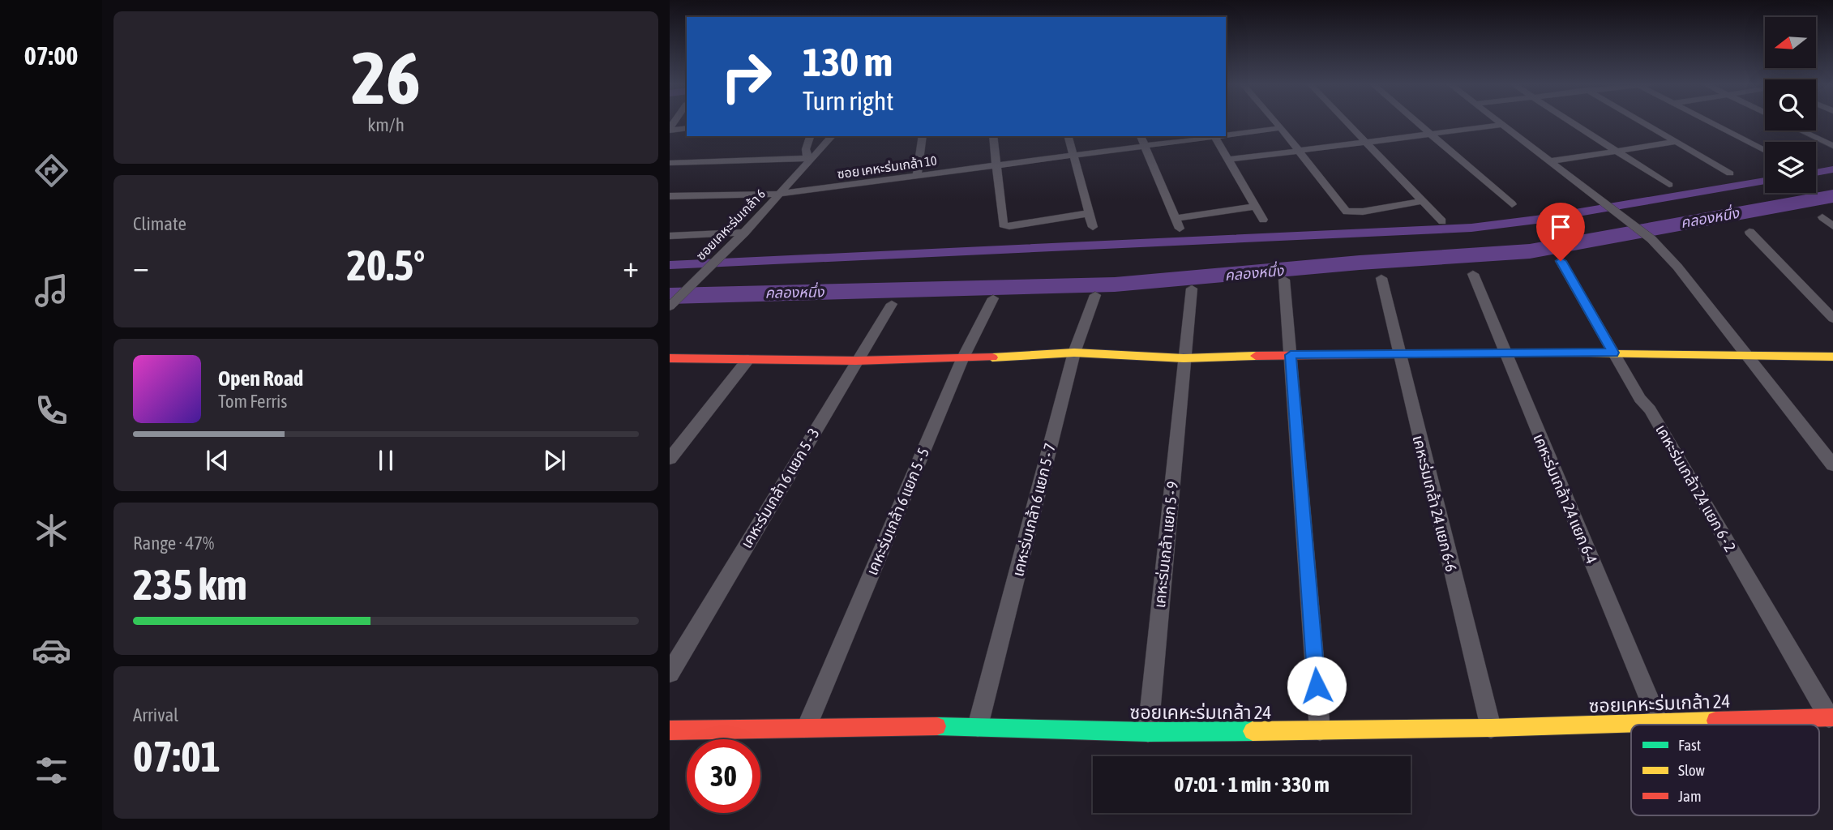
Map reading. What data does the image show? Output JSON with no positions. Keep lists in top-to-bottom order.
{
  "streets": {
    "street": [
      "ซอย เคหะร่มเกล้า 10",
      "ซอยเคหะร่มเกล้า 6",
      "เคหะร่มเกล้า 6 แยก 5 - 3",
      "เคหะร่มเกล้า 24 แยก 6 - 2",
      "เคหะร่มเกล้า 24 แยก 6-4",
      "เคหะร่มเกล้า 24 แยก 6-6",
      "เคหะร่มเกล้า 6 แยก 5 - 7",
      "เคหะร่มเกล้า 6 แยก 5 - 5",
      "เคหะร่มเกล้า แยก 5 - 9",
      "ซอยเคหะร่มเกล้า 24"
    ]
  },
  "crossings": [
    ["ซอย เคหะร่มเกล้า 10", "ซอยเคหะร่มเกล้า 6"],
    ["เคหะร่มเกล้า 24 แยก 6 - 2", "ซอยเคหะร่มเกล้า 24"],
    ["เคหะร่มเกล้า 24 แยก 6-4", "ซอยเคหะร่มเกล้า 24"],
    ["เคหะร่มเกล้า 24 แยก 6-6", "ซอยเคหะร่มเกล้า 24"],
    ["เคหะร่มเกล้า 6 แยก 5 - 7", "ซอยเคหะร่มเกล้า 24"],
    ["เคหะร่มเกล้า 6 แยก 5 - 5", "ซอยเคหะร่มเกล้า 24"],
    ["เคหะร่มเกล้า แยก 5 - 9", "ซอยเคหะร่มเกล้า 24"]
  ],
  "water": ["คลองหนึ่ง"],
  "legend": ["Fast", "Slow", "Jam"],
  "north": "left",
  "page": {
    "tabs": "07:00",
    "tile": [
      ["26", "km/h"],
      "Climate",
      ["Range · 47%", "235 km"],
      ["Arrival", "07:01"]
    ],
    "turn": ["130 m", "Turn right"],
    "heat": ["−", "20.5°", "+"],
    "song": ["Open Road", "Tom Ferris"],
    "limit": "30",
    "trip": "07:01 · 1 min · 330 m"
  }
}
